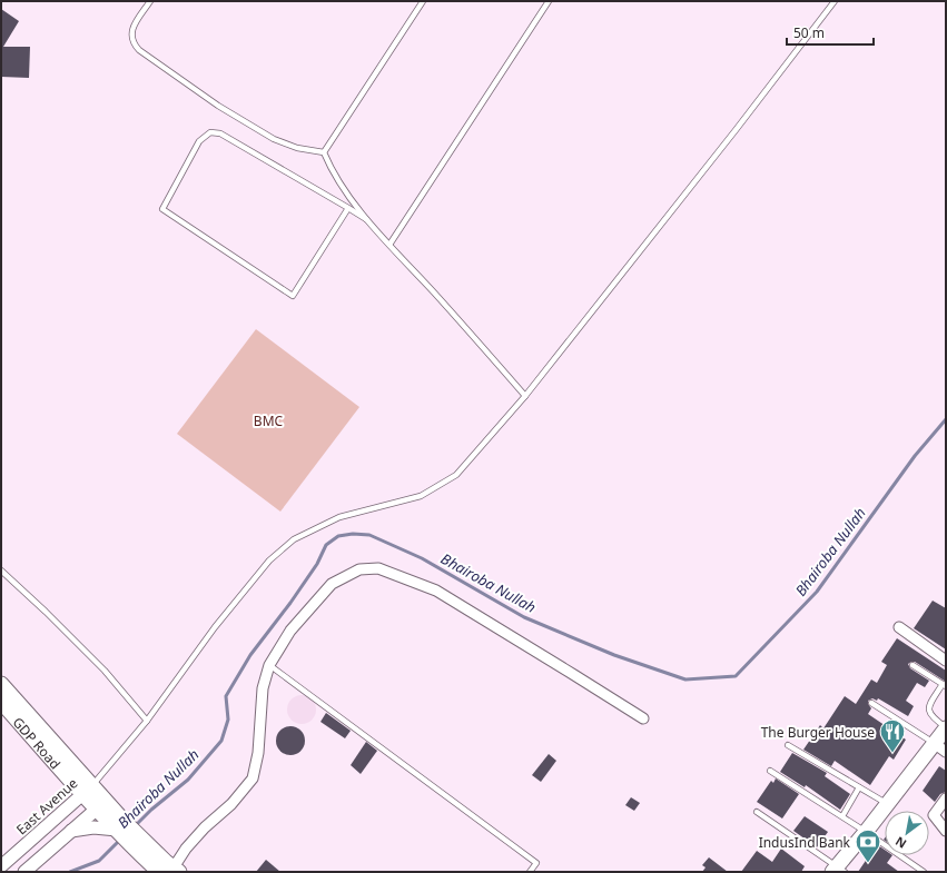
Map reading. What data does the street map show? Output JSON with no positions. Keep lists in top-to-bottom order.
{
  "streets": {
    "main road": ["GDP Road"],
    "street": ["East Avenue"]
  },
  "crossings": [
    ["GDP Road", "East Avenue"]
  ],
  "water": ["Bhairoba Nullah"],
  "parks": ["BMC"],
  "places": {
    "restaurant": ["The Burger House"],
    "bank": ["IndusInd Bank"]
  },
  "scale_bar": "50 m",
  "north": "bottom left"
}
